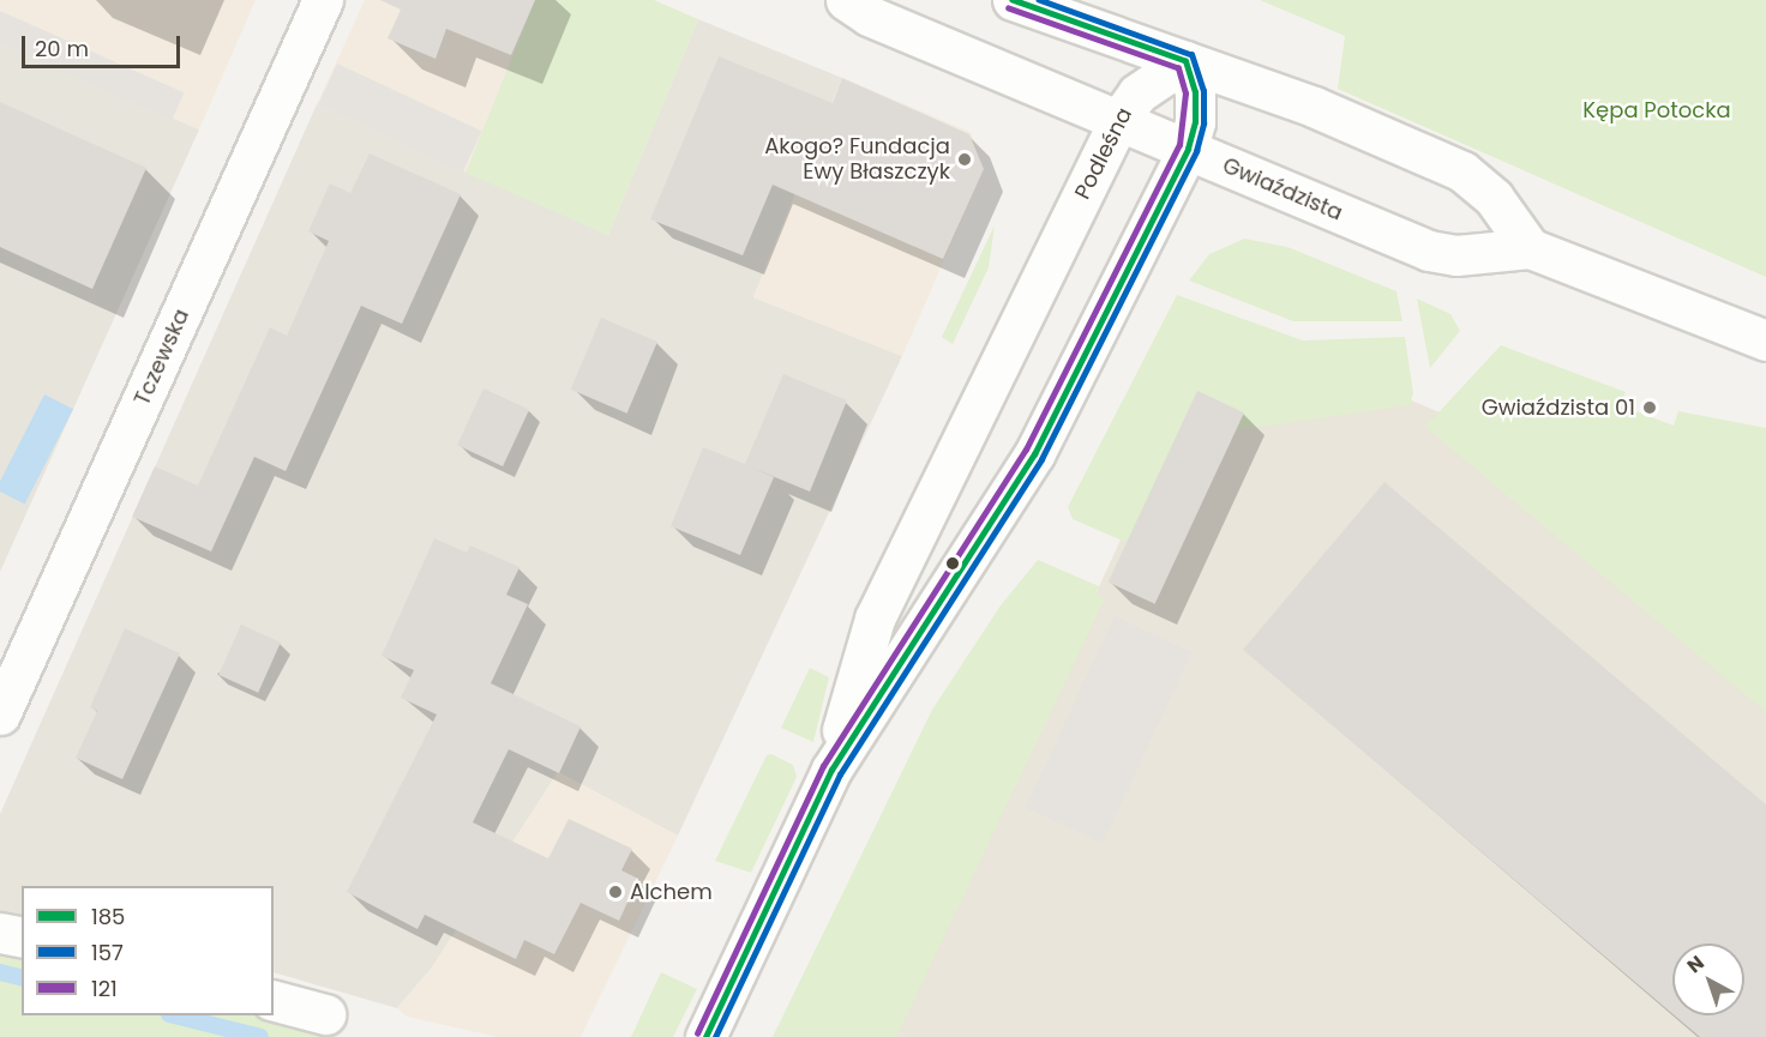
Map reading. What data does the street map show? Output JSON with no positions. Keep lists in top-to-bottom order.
{
  "streets": {
    "street": ["Podleśna", "Gwiaździsta", "Tczewska"]
  },
  "crossings": [
    ["Podleśna", "Gwiaździsta"]
  ],
  "parks": ["Kępa Potocka"],
  "places": ["Akogo? Fundacja Ewy Błaszczyk", "Gwiaździsta 01", "Alchem"],
  "lines": ["transit line 185", "transit line 157", "transit line 121"],
  "legend": ["185", "157", "121"],
  "scale_bar": "20 m",
  "north": "top left"
}
